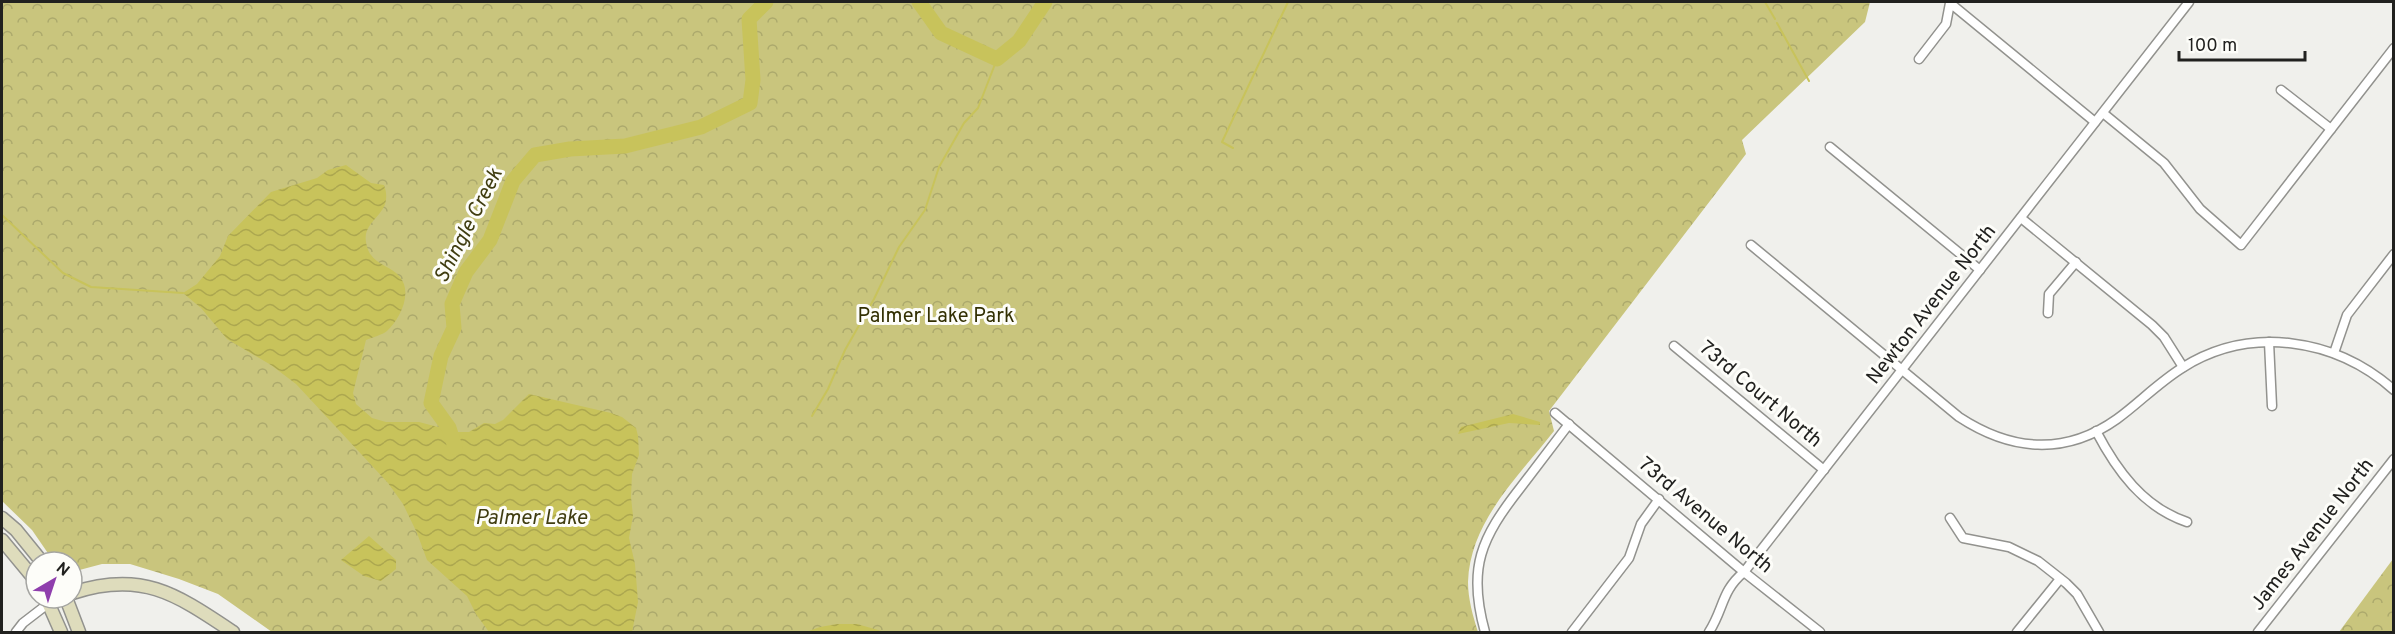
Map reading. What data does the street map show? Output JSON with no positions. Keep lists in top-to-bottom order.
{
  "streets": {
    "street": [
      "Newton Avenue North",
      "73rd Court North",
      "73rd Avenue North",
      "James Avenue North"
    ]
  },
  "crossings": [
    ["Newton Avenue North", "73rd Court North"],
    ["Newton Avenue North", "73rd Avenue North"]
  ],
  "water": ["Shingle Creek", "Palmer Lake"],
  "parks": ["Palmer Lake Park"],
  "scale_bar": "100 m",
  "north": "top right"
}
